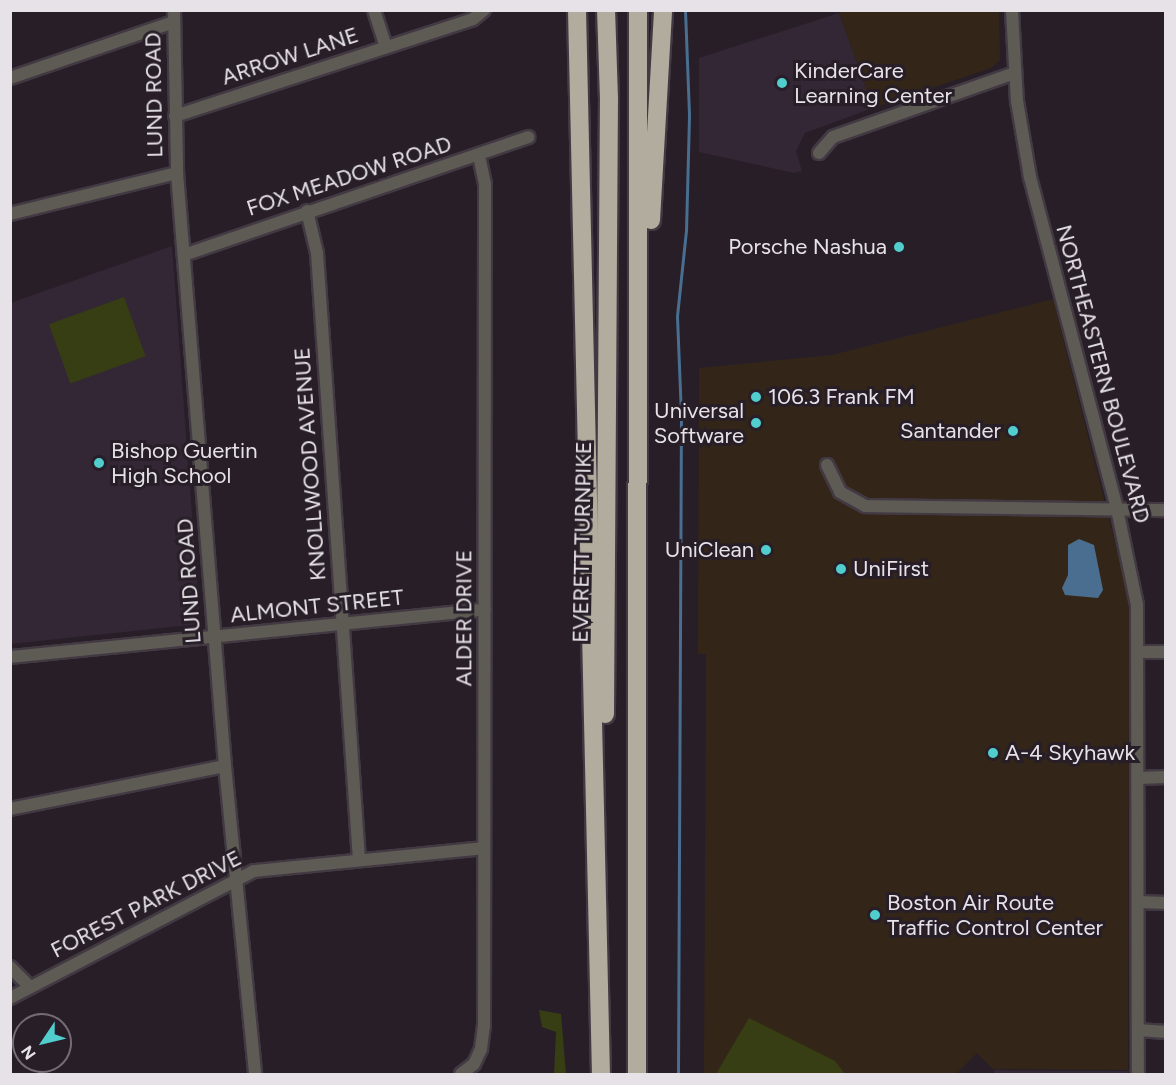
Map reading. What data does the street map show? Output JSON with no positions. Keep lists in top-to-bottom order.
{
  "streets": {
    "highway": ["EVERETT TURNPIKE"],
    "street": [
      "ARROW LANE",
      "LUND ROAD",
      "FOX MEADOW ROAD",
      "NORTHEASTERN BOULEVARD",
      "KNOLLWOOD AVENUE",
      "ALMONT STREET",
      "ALDER DRIVE",
      "FOREST PARK DRIVE"
    ]
  },
  "crossings": [
    ["ARROW LANE", "LUND ROAD"],
    ["LUND ROAD", "FOX MEADOW ROAD"],
    ["LUND ROAD", "ALMONT STREET"],
    ["LUND ROAD", "FOREST PARK DRIVE"],
    ["FOX MEADOW ROAD", "KNOLLWOOD AVENUE"],
    ["FOX MEADOW ROAD", "ALDER DRIVE"],
    ["KNOLLWOOD AVENUE", "ALMONT STREET"],
    ["KNOLLWOOD AVENUE", "FOREST PARK DRIVE"],
    ["ALMONT STREET", "ALDER DRIVE"],
    ["ALDER DRIVE", "FOREST PARK DRIVE"]
  ],
  "places": [
    "KinderCare Learning Center",
    "Porsche Nashua",
    "106.3 Frank FM",
    "Universal Software",
    "Santander",
    "Bishop Guertin High School",
    "UniClean",
    "UniFirst",
    "A-4 Skyhawk",
    "Boston Air Route Traffic Control Center"
  ],
  "north": "bottom left"
}
